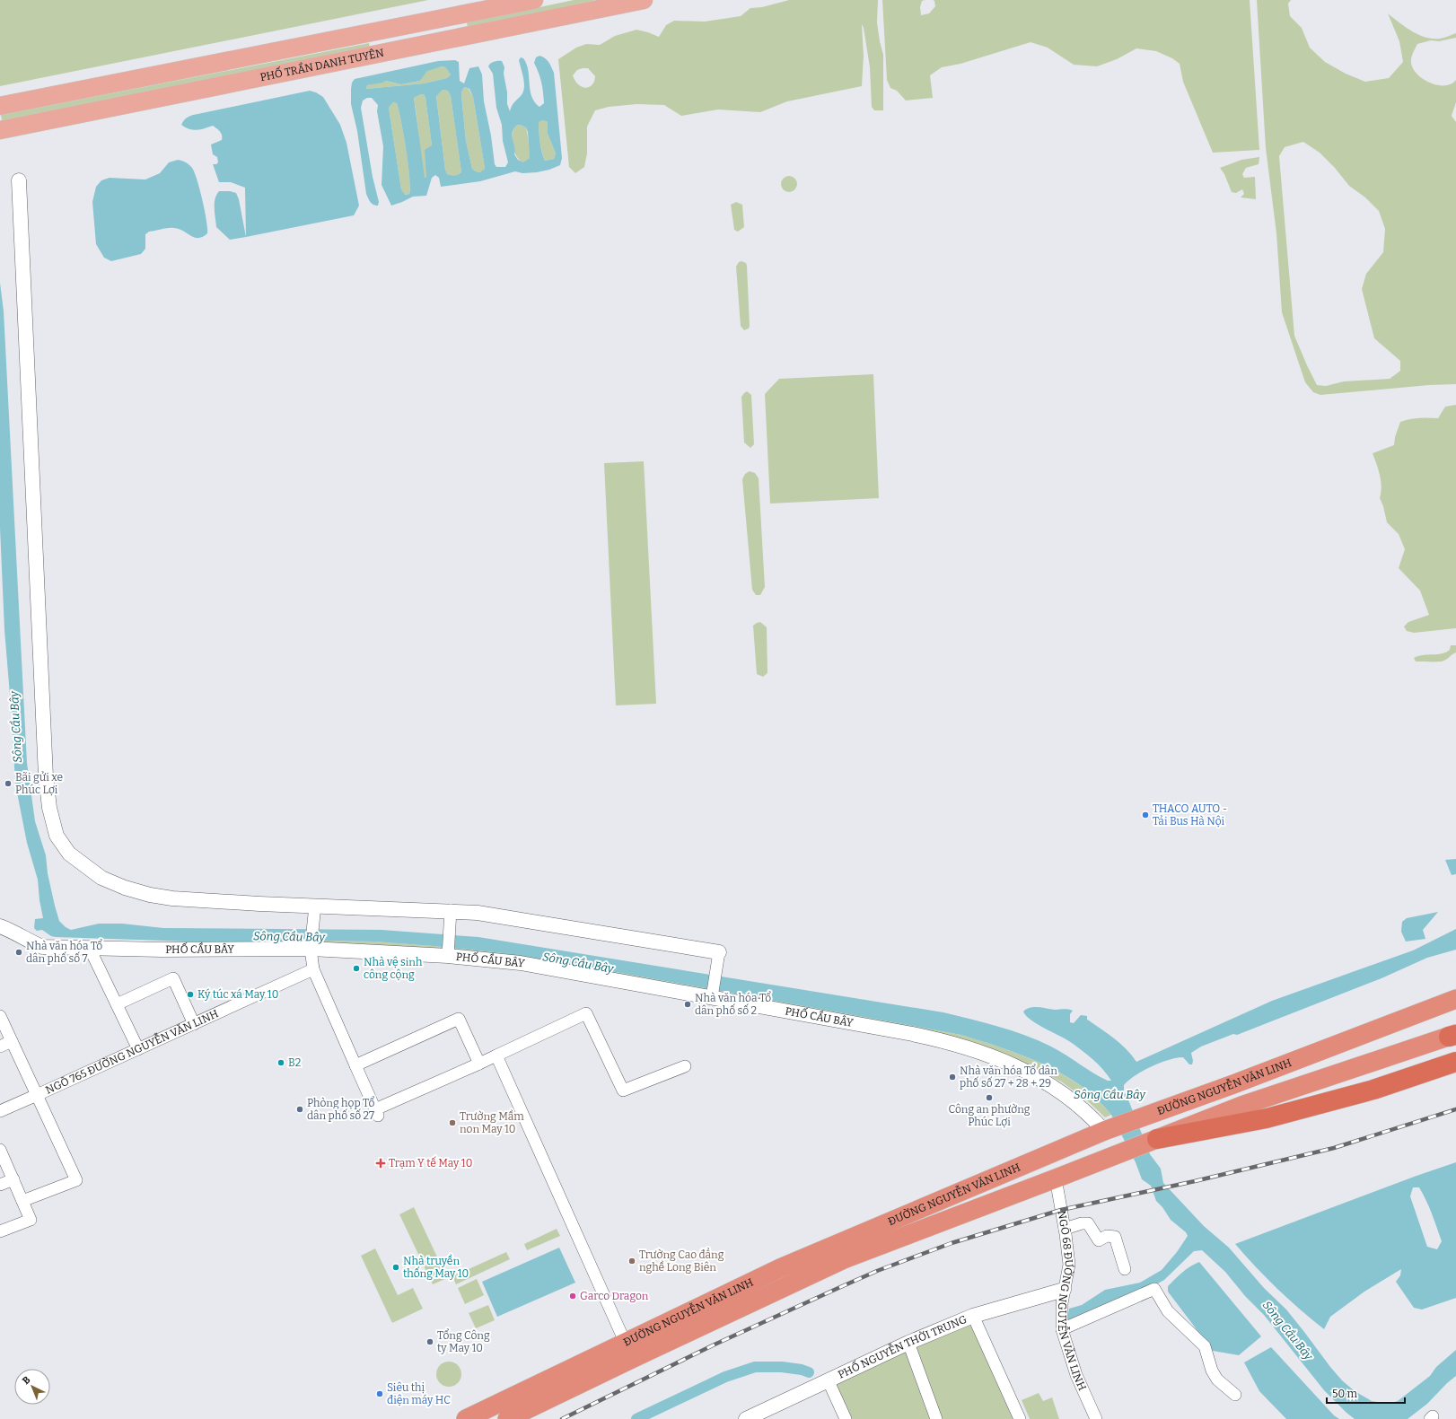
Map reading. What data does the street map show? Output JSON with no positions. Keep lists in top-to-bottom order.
{
  "streets": {
    "highway": ["ĐƯỜNG NGUYỄN VĂN LINH"],
    "main road": ["PHỐ TRẦN DANH TUYÊN"],
    "street": [
      "PHỐ CẦU BÂY",
      "NGÕ 765 ĐƯỜNG NGUYỄN VĂN LINH",
      "NGÕ 68 ĐƯỜNG NGUYỄN VĂN LINH",
      "PHỐ NGUYỄN THỜI TRUNG"
    ]
  },
  "crossings": [
    ["PHỐ CẦU BÂY", "ĐƯỜNG NGUYỄN VĂN LINH"],
    ["ĐƯỜNG NGUYỄN VĂN LINH", "NGÕ 68 ĐƯỜNG NGUYỄN VĂN LINH"],
    ["NGÕ 68 ĐƯỜNG NGUYỄN VĂN LINH", "PHỐ NGUYỄN THỜI TRUNG"]
  ],
  "water": ["Sông Cầu Bây"],
  "places": {
    "other": [
      "Bãi gửi xe Phúc Lợi",
      "THACO AUTO - Tải Bus Hà Nội",
      "Nhà văn hóa Tổ dân phố số 7",
      "Nhà vệ sinh công cộng",
      "Ký túc xá May 10",
      "Nhà văn hóa Tổ dân phố số 2",
      "B2",
      "Nhà văn hóa Tổ dân phố số 27 + 28 + 29",
      "Công an phường Phúc Lợi",
      "Phòng họp Tổ dân phố số 27",
      "Trường Mầm non May 10",
      "Trường Cao đẳng nghề Long Biên",
      "Nhà truyền thống May 10",
      "Garco Dragon",
      "Tổng Công ty May 10",
      "Siêu thị điện máy HC"
    ],
    "health": ["Trạm Y tế May 10"]
  },
  "scale_bar": "50 m",
  "north": "top left"
}
